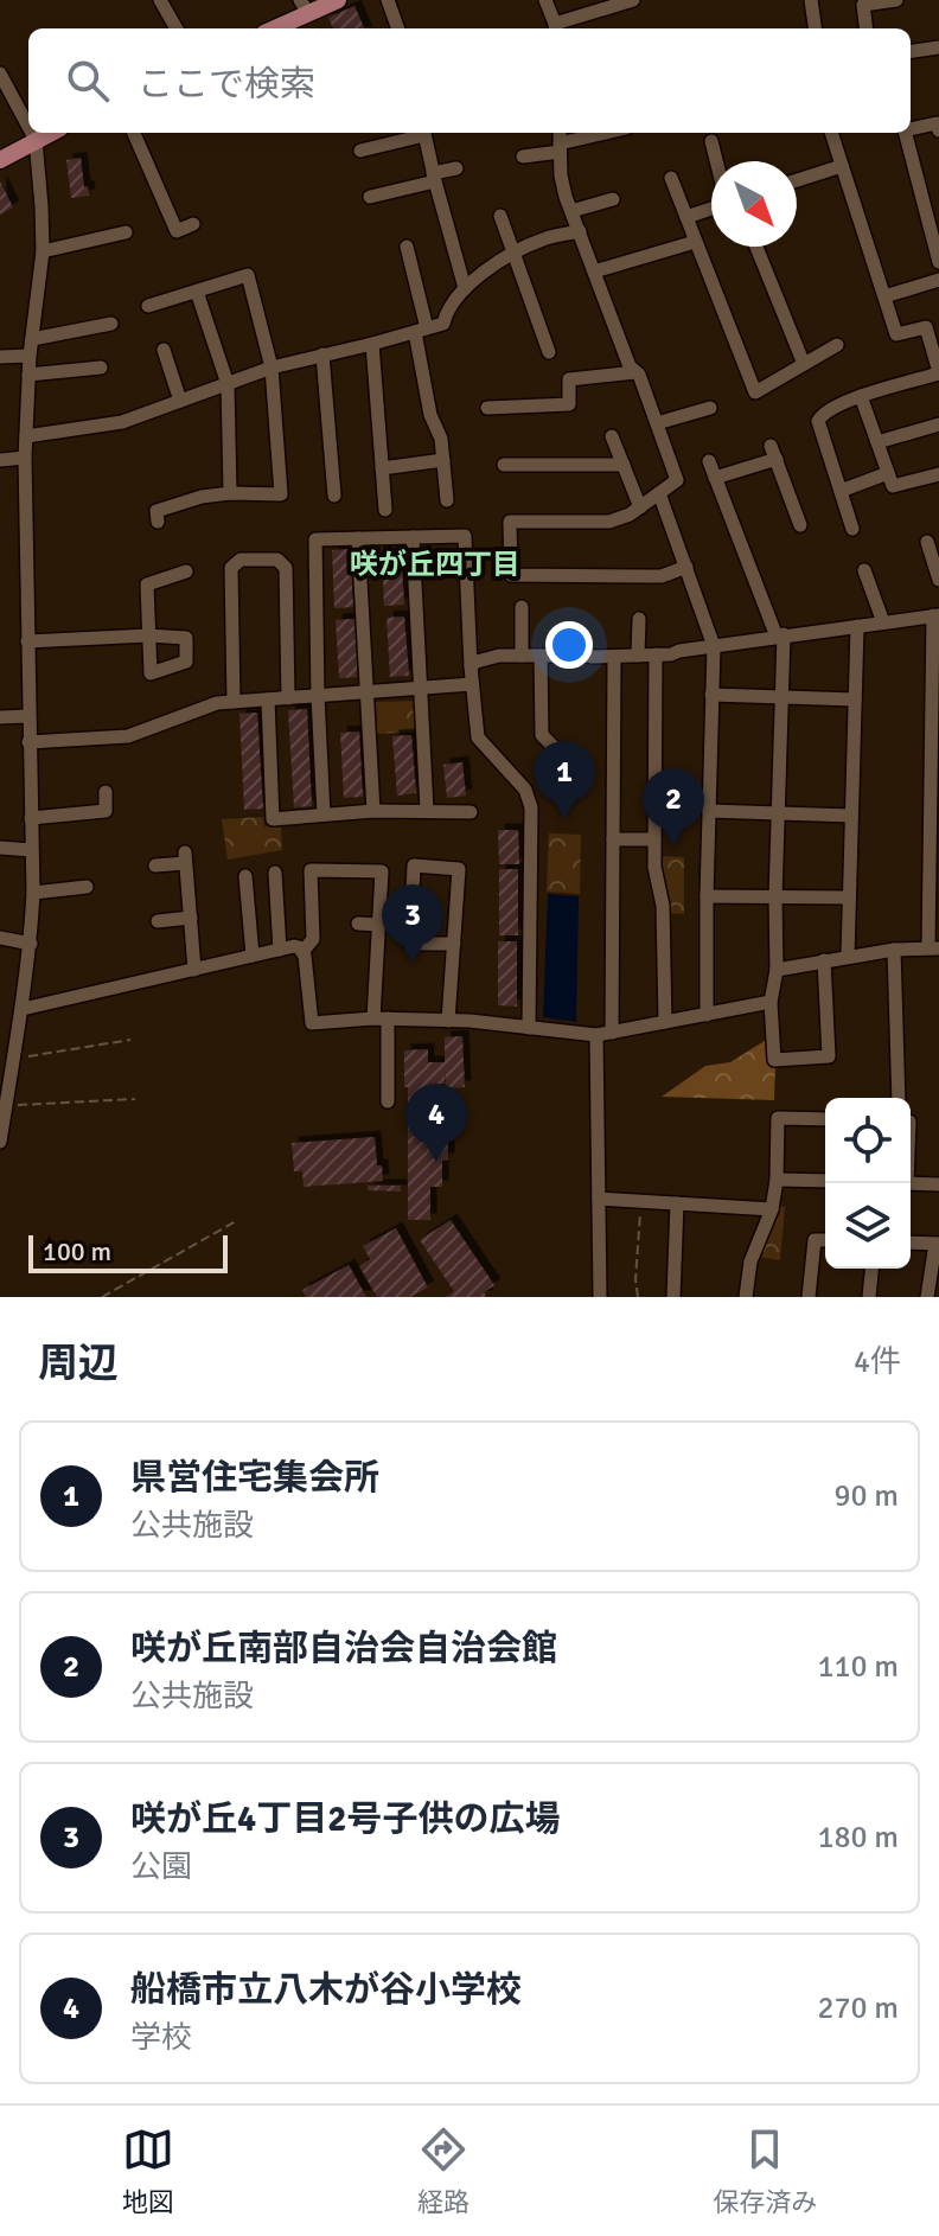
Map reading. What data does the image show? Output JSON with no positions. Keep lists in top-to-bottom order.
{
  "districts": ["咲が丘四丁目"],
  "scale_bar": "100 m",
  "north": "bottom right",
  "page": {
    "search": "ここで検索",
    "pins": [
      "1",
      "2",
      "3",
      "4"
    ],
    "scale": "100 m",
    "heading": ["周辺", "4件"],
    "list": [
      {
        "mark": "1",
        "name": "県営住宅集会所",
        "note": "公共施設",
        "value": "90 m"
      },
      {
        "mark": "2",
        "name": "咲が丘南部自治会自治会館",
        "note": "公共施設",
        "value": "110 m"
      },
      {
        "mark": "3",
        "name": "咲が丘4丁目2号子供の広場",
        "note": "公園",
        "value": "180 m"
      },
      {
        "mark": "4",
        "name": "船橋市立八木が谷小学校",
        "note": "学校",
        "value": "270 m"
      }
    ],
    "nav": ["地図", "経路", "保存済み"]
  }
}
